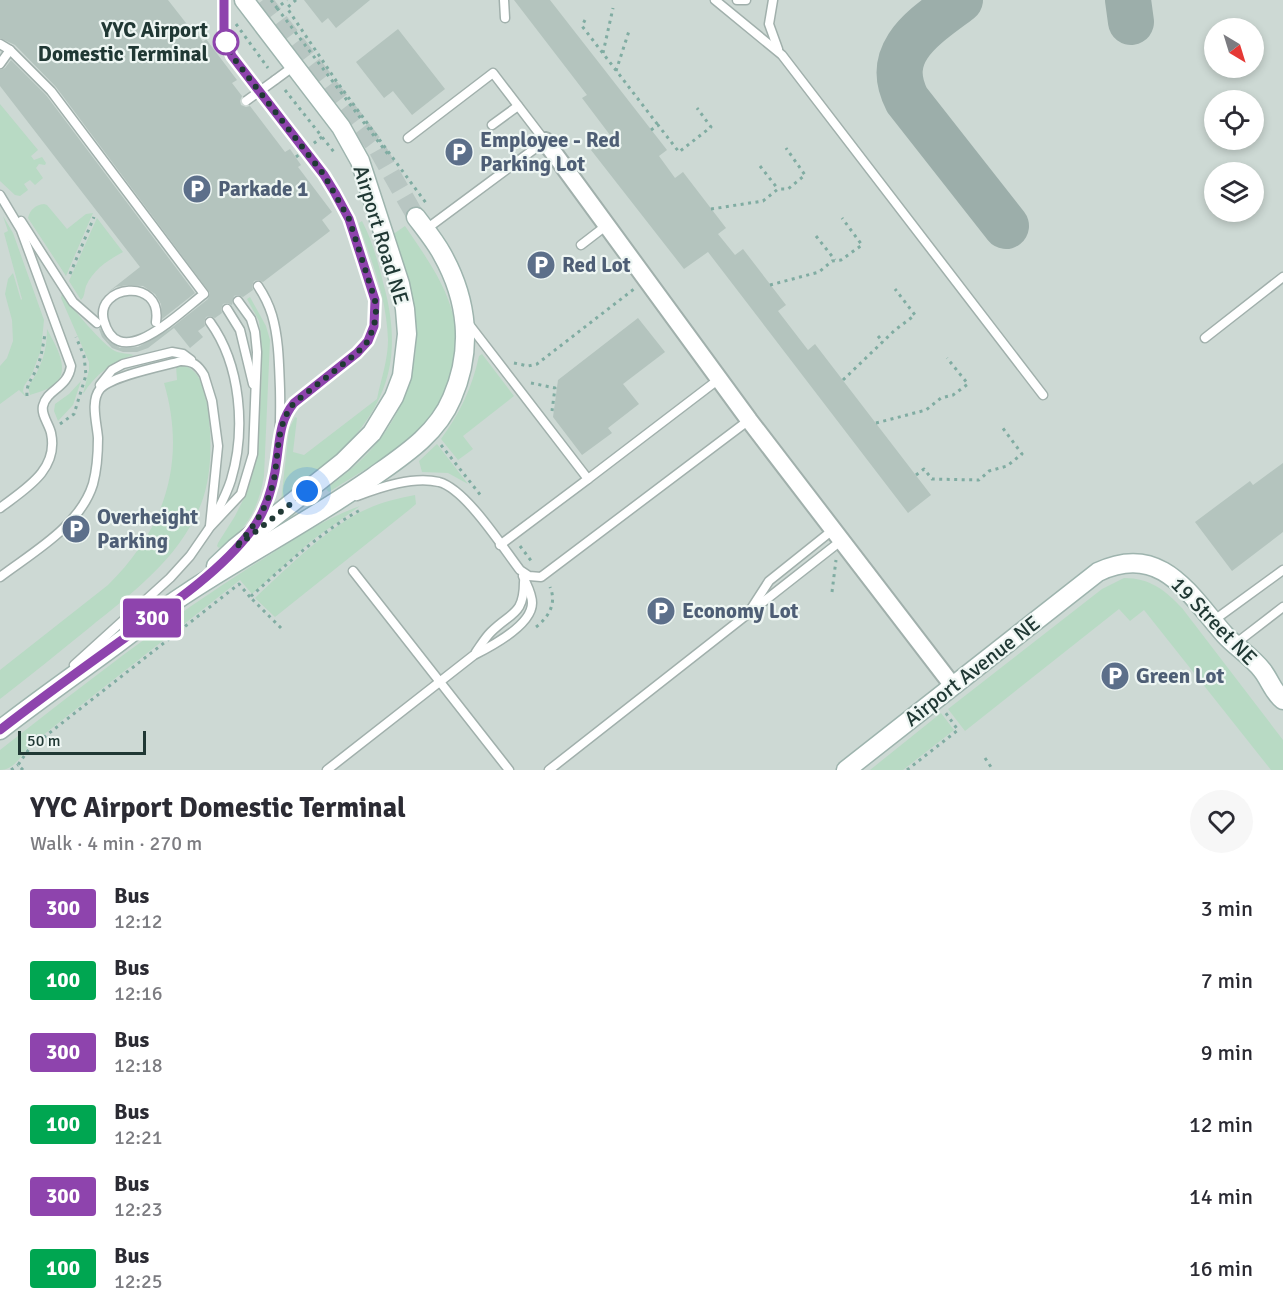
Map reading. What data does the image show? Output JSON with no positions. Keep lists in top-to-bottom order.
{
  "streets": {
    "main road": ["Airport Road NE", "19 Street NE", "Airport Avenue NE"]
  },
  "crossings": [
    ["19 Street NE", "Airport Avenue NE"]
  ],
  "places": {
    "other": ["YYC Airport Domestic Terminal"],
    "parking": [
      "Employee - Red Parking Lot",
      "Parkade 1",
      "Red Lot",
      "Overheight Parking",
      "Economy Lot",
      "Green Lot"
    ]
  },
  "lines": ["bus line 300"],
  "scale_bar": "50 m",
  "north": "bottom right",
  "page": {
    "on_map": "300",
    "scale": "50 m",
    "heading": ["YYC Airport Domestic Terminal", "Walk · 4 min · 270 m"],
    "list": [
      {
        "mark": "300",
        "name": "Bus",
        "note": "12:12",
        "value": "3 min"
      },
      {
        "mark": "100",
        "name": "Bus",
        "note": "12:16",
        "value": "7 min"
      },
      {
        "mark": "300",
        "name": "Bus",
        "note": "12:18",
        "value": "9 min"
      },
      {
        "mark": "100",
        "name": "Bus",
        "note": "12:21",
        "value": "12 min"
      },
      {
        "mark": "300",
        "name": "Bus",
        "note": "12:23",
        "value": "14 min"
      },
      {
        "mark": "100",
        "name": "Bus",
        "note": "12:25",
        "value": "16 min"
      }
    ]
  }
}
